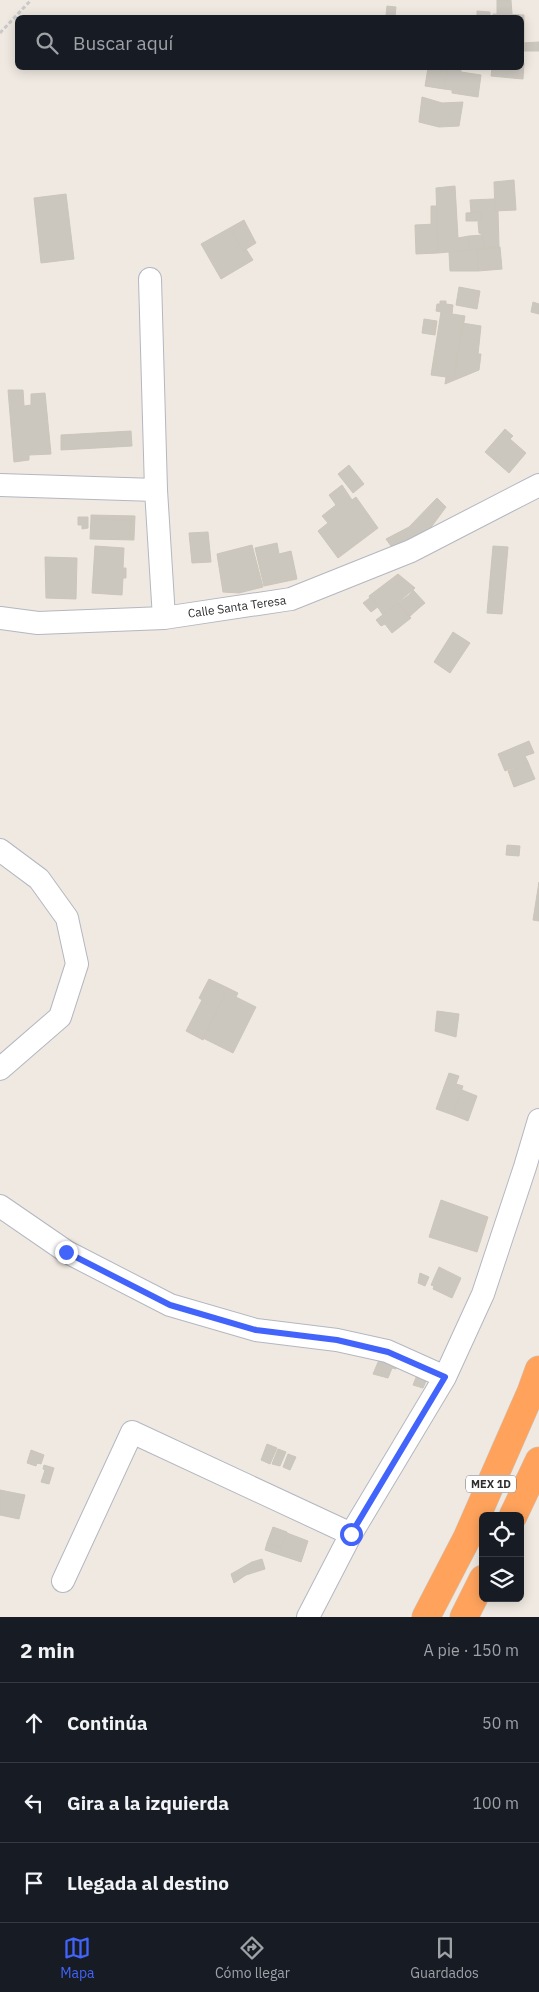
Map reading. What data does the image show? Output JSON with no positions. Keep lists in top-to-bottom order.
{
  "streets": {
    "highway": ["MEX 1D"],
    "street": ["Calle Santa Teresa"]
  },
  "page": {
    "search": "Buscar aquí",
    "heading": ["2 min", "A pie · 150 m"],
    "list": [
      ["Continúa", "50 m"],
      ["Gira a la izquierda", "100 m"],
      "Llegada al destino"
    ],
    "nav": ["Mapa", "Cómo llegar", "Guardados"]
  }
}
